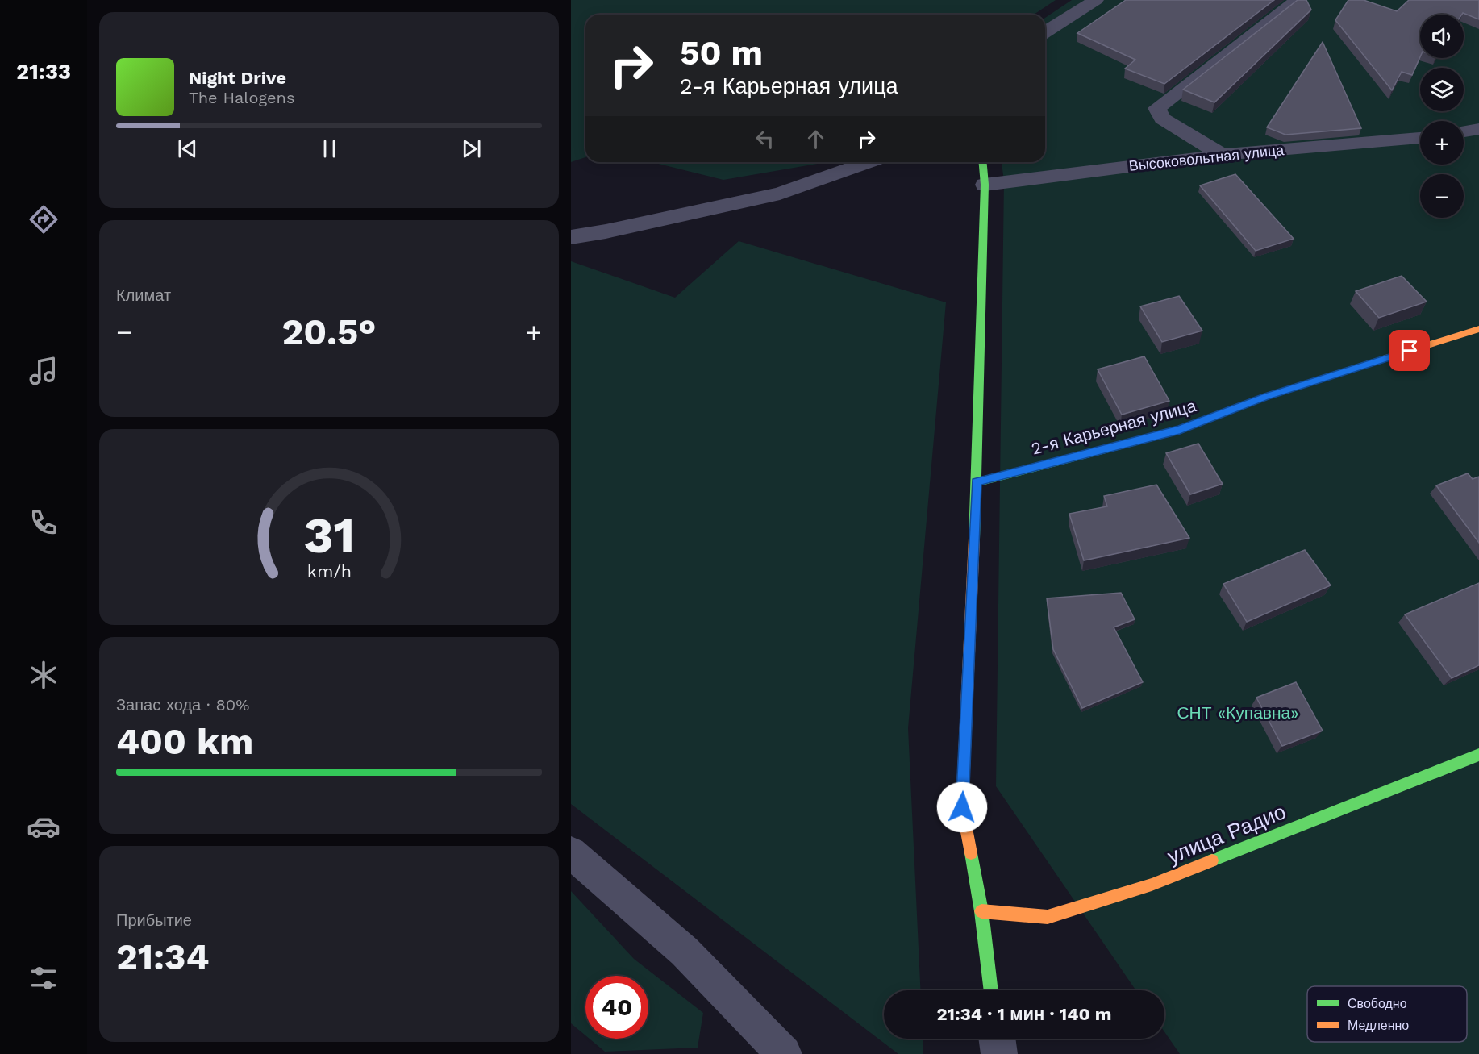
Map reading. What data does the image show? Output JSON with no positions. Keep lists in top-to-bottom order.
{
  "streets": {
    "street": ["Высоковольтная улица", "2-я Карьерная улица", "улица Радио"]
  },
  "parks": ["СНТ «Купавна»"],
  "legend": ["Свободно", "Медленно"],
  "page": {
    "tabs": "21:33",
    "map_buttons": ["+", "−"],
    "turn": ["50 m", "2-я Карьерная улица"],
    "song": ["Night Drive", "The Halogens"],
    "tile": [
      "Климат",
      ["Запас хода · 80%", "400 km"],
      ["Прибытие", "21:34"]
    ],
    "heat": ["−", "20.5°", "+"],
    "limit": "40",
    "trip": "21:34 · 1 мин · 140 m",
    "gauge": ["31", "km/h"]
  }
}
